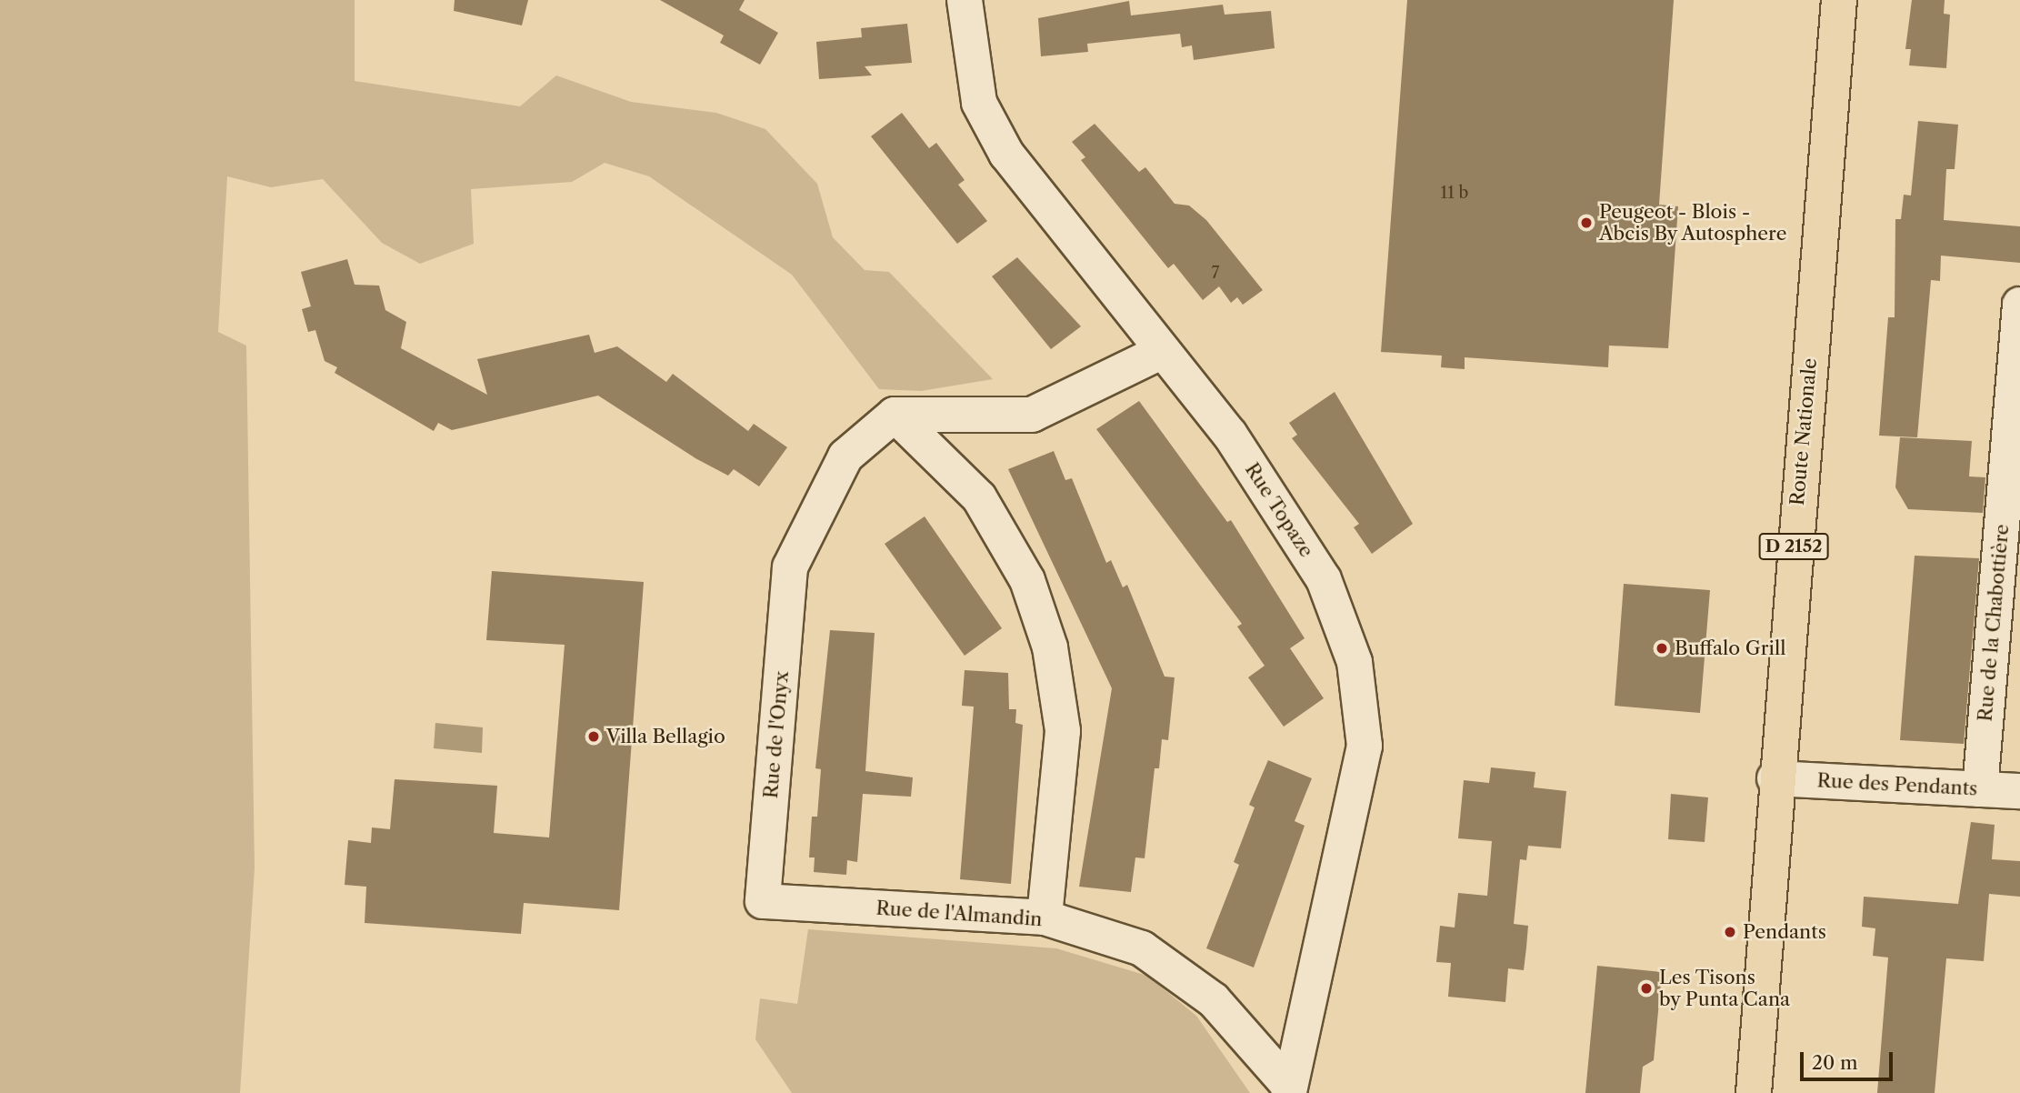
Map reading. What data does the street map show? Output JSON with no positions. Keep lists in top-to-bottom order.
{
  "streets": {
    "main road": ["Route Nationale", "D 2152"],
    "street": [
      "Rue Topaze",
      "Rue de la Chabottière",
      "Rue de l'Onyx",
      "Rue des Pendants",
      "Rue de l'Almandin"
    ]
  },
  "crossings": [
    ["Route Nationale", "Rue des Pendants"],
    ["Rue Topaze", "Rue de l'Almandin"],
    ["Rue de la Chabottière", "Rue des Pendants"],
    ["Rue de l'Onyx", "Rue de l'Almandin"]
  ],
  "places": [
    "Peugeot - Blois - Abcis By Autosphere",
    "Buffalo Grill",
    "Villa Bellagio",
    "Pendants",
    "Les Tisons by Punta Cana"
  ],
  "house_numbers": ["11 b", "7"],
  "scale_bar": "20 m"
}
